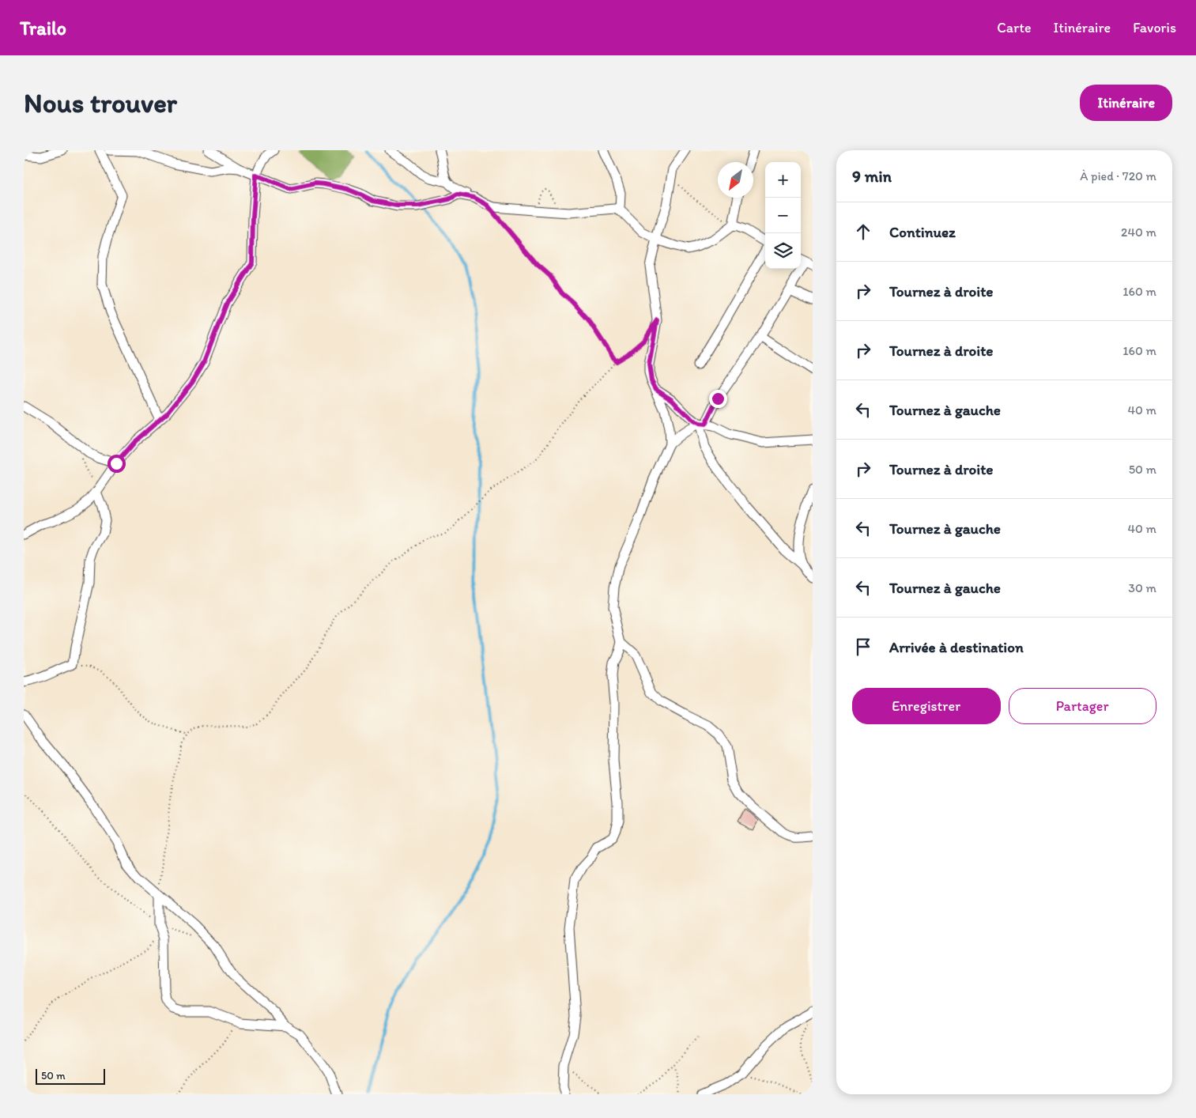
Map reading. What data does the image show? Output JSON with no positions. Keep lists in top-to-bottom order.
{
  "scale_bar": "50 m",
  "north": "bottom left",
  "page": {
    "header": "Trailo",
    "nav": ["Carte", "Itinéraire", "Favoris"],
    "buttons": [
      "Itinéraire",
      ["Enregistrer", "Partager"]
    ],
    "title": "Nous trouver",
    "heading": ["9 min", "À pied · 720 m"],
    "map_buttons": ["+", "−"],
    "list": [
      ["Continuez", "240 m"],
      ["Tournez à droite", "160 m"],
      ["Tournez à droite", "160 m"],
      ["Tournez à gauche", "40 m"],
      ["Tournez à droite", "50 m"],
      ["Tournez à gauche", "40 m"],
      ["Tournez à gauche", "30 m"],
      "Arrivée à destination"
    ],
    "scale": "50 m"
  }
}
